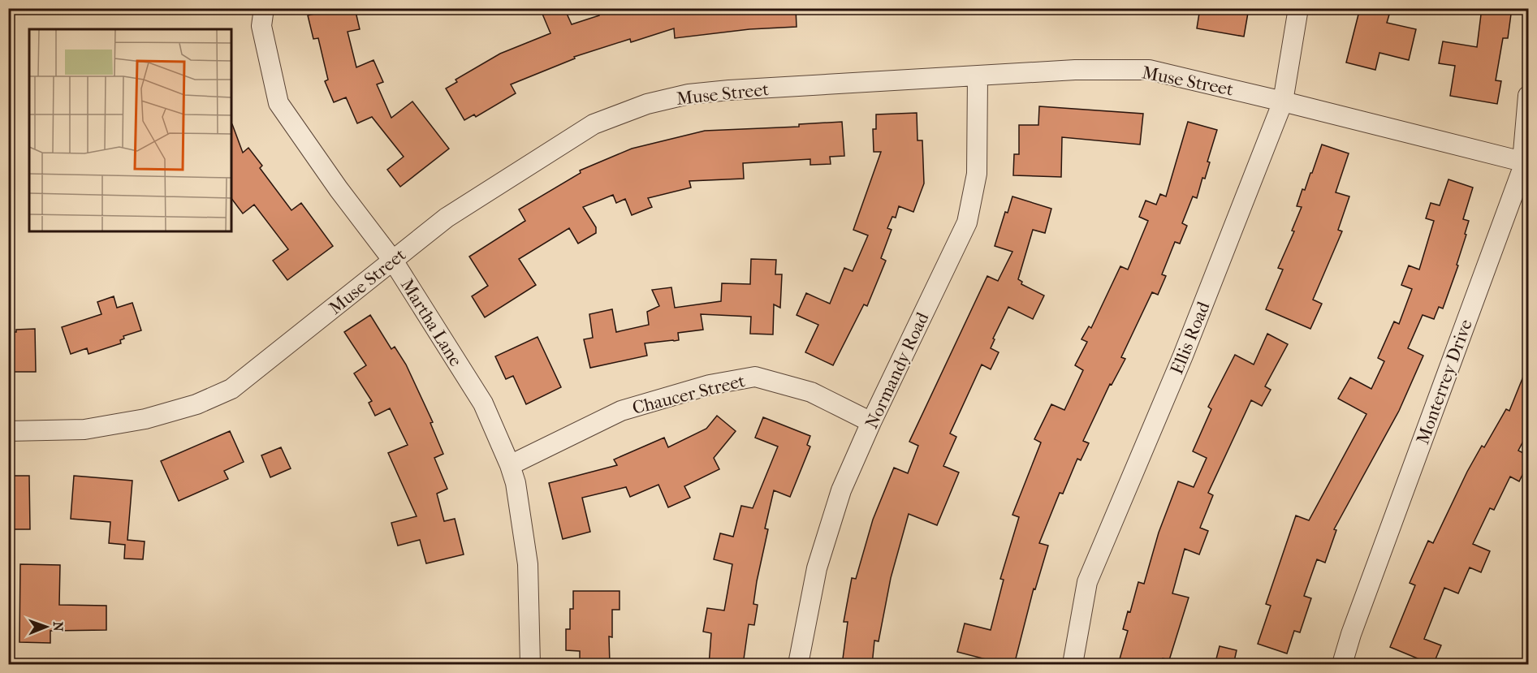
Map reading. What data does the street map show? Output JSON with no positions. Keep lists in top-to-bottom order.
{
  "streets": {
    "street": [
      "Muse Street",
      "Martha Lane",
      "Ellis Road",
      "Normandy Road",
      "Monterrey Drive",
      "Chaucer Street"
    ]
  },
  "crossings": [
    ["Muse Street", "Martha Lane"],
    ["Muse Street", "Ellis Road"],
    ["Muse Street", "Normandy Road"],
    ["Muse Street", "Monterrey Drive"],
    ["Martha Lane", "Chaucer Street"],
    ["Normandy Road", "Chaucer Street"]
  ],
  "north": "right"
}
